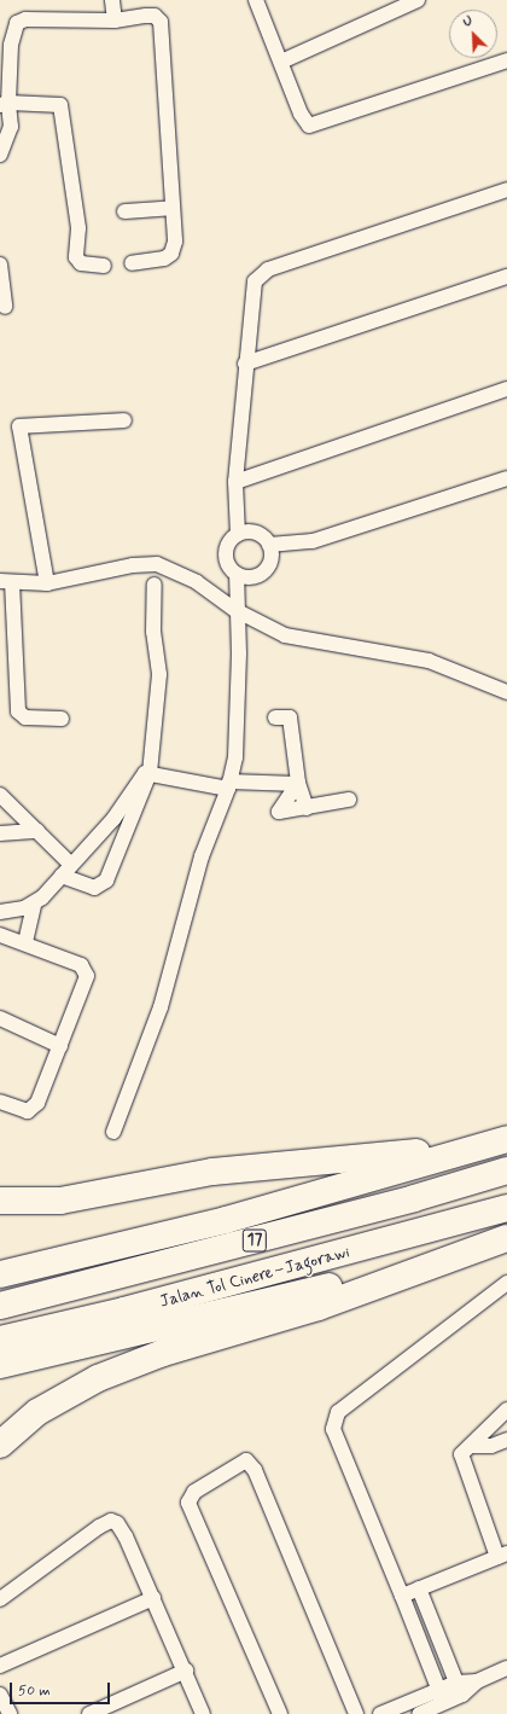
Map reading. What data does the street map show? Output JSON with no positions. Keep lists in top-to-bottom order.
{
  "streets": {
    "highway": ["17", "Jalan Tol Cinere–Jagorawi"]
  },
  "scale_bar": "50 m",
  "north": "top left"
}
